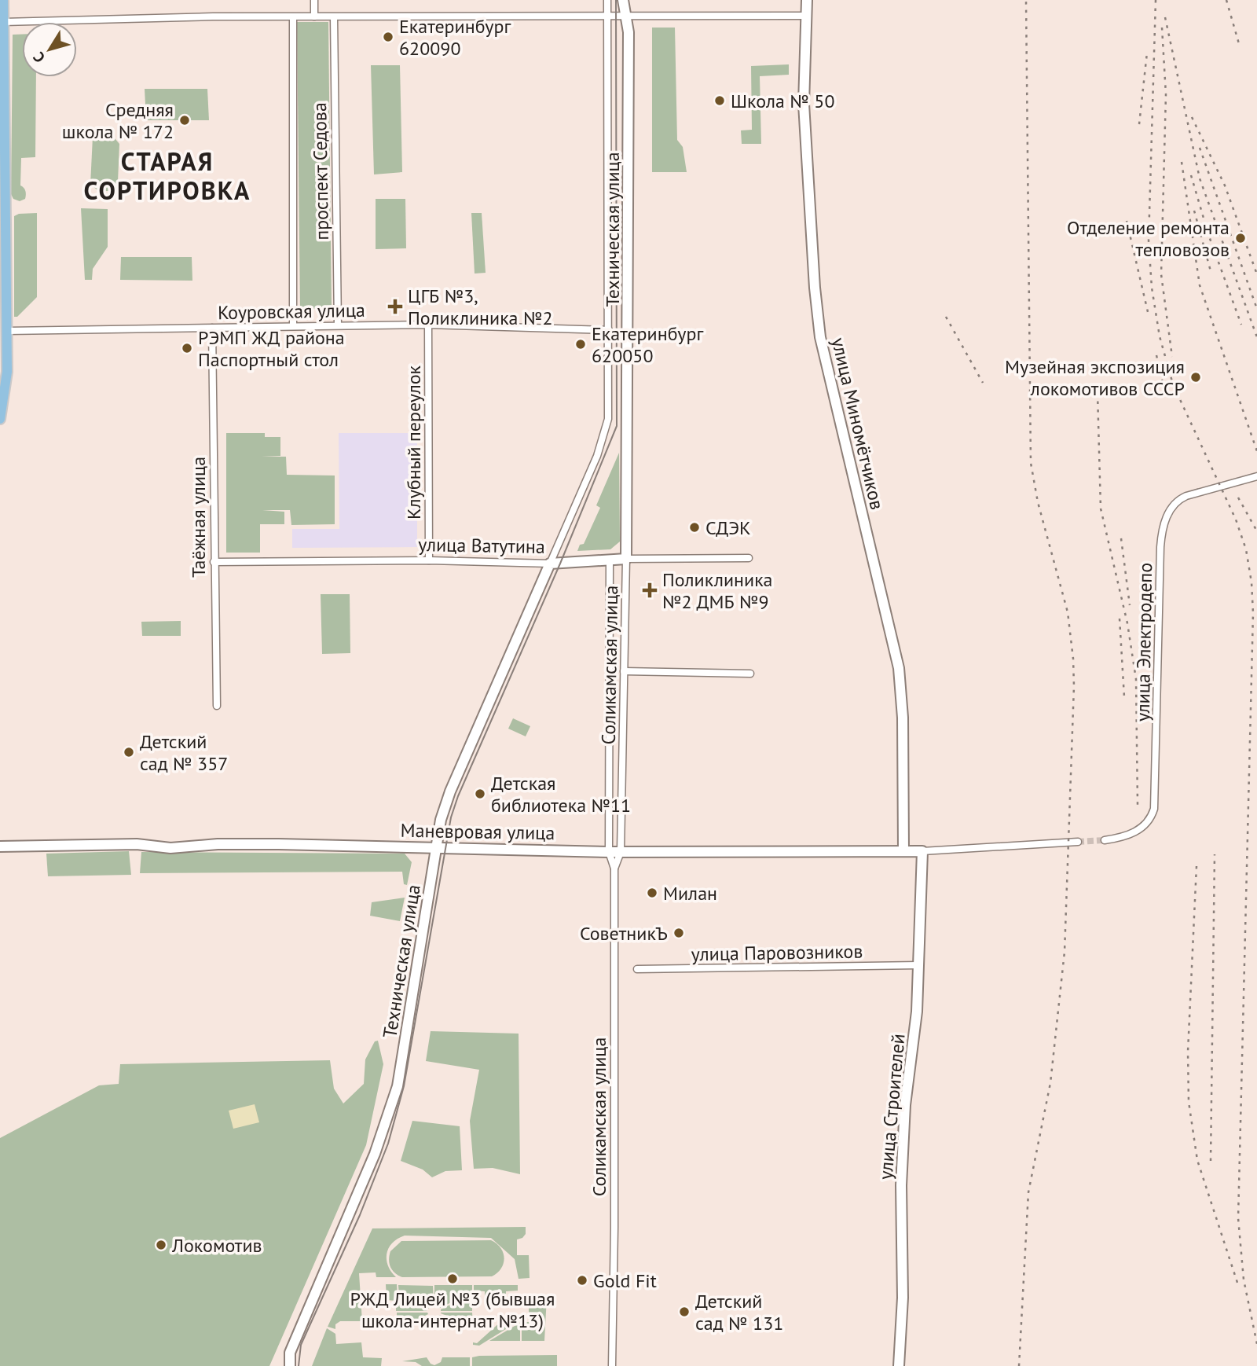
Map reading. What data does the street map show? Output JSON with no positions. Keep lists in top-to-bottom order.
{
  "streets": {
    "street": [
      "проспект Седова",
      "Техническая улица",
      "Коуровская улица",
      "улица Миномётчиков",
      "Клубный переулок",
      "Таёжная улица",
      "улица Ватутина",
      "улица Электродепо",
      "Соликамская улица",
      "Маневровая улица",
      "улица Паровозников",
      "улица Строителей"
    ]
  },
  "crossings": [
    ["проспект Седова", "Коуровская улица"],
    ["Техническая улица", "улица Ватутина"],
    ["Техническая улица", "Соликамская улица"],
    ["Техническая улица", "Маневровая улица"],
    ["Коуровская улица", "Клубный переулок"],
    ["Коуровская улица", "Таёжная улица"],
    ["улица Миномётчиков", "Маневровая улица"],
    ["Клубный переулок", "улица Ватутина"],
    ["Таёжная улица", "улица Ватутина"],
    ["улица Ватутина", "Соликамская улица"],
    ["Соликамская улица", "Маневровая улица"],
    ["Маневровая улица", "улица Строителей"],
    ["улица Паровозников", "улица Строителей"]
  ],
  "districts": ["СТАРАЯ СОРТИРОВКА"],
  "places": {
    "other": [
      "Екатеринбург 620090",
      "Школа № 50",
      "Средняя школа № 172",
      "Отделение ремонта тепловозов",
      "Екатеринбург 620050",
      "РЭМП ЖД района Паспортный стол",
      "Музейная экспозиция локомотивов СССР",
      "СДЭК",
      "Детский сад № 357",
      "Детская библиотека №11",
      "Милан",
      "СоветникЪ",
      "Локомотив",
      "РЖД Лицей №3 (бывшая школа-интернат №13)",
      "Gold Fit",
      "Детский сад № 131"
    ],
    "health": ["ЦГБ №3, Поликлиника №2", "Поликлиника №2 ДМБ №9"]
  },
  "north": "bottom left"
}
